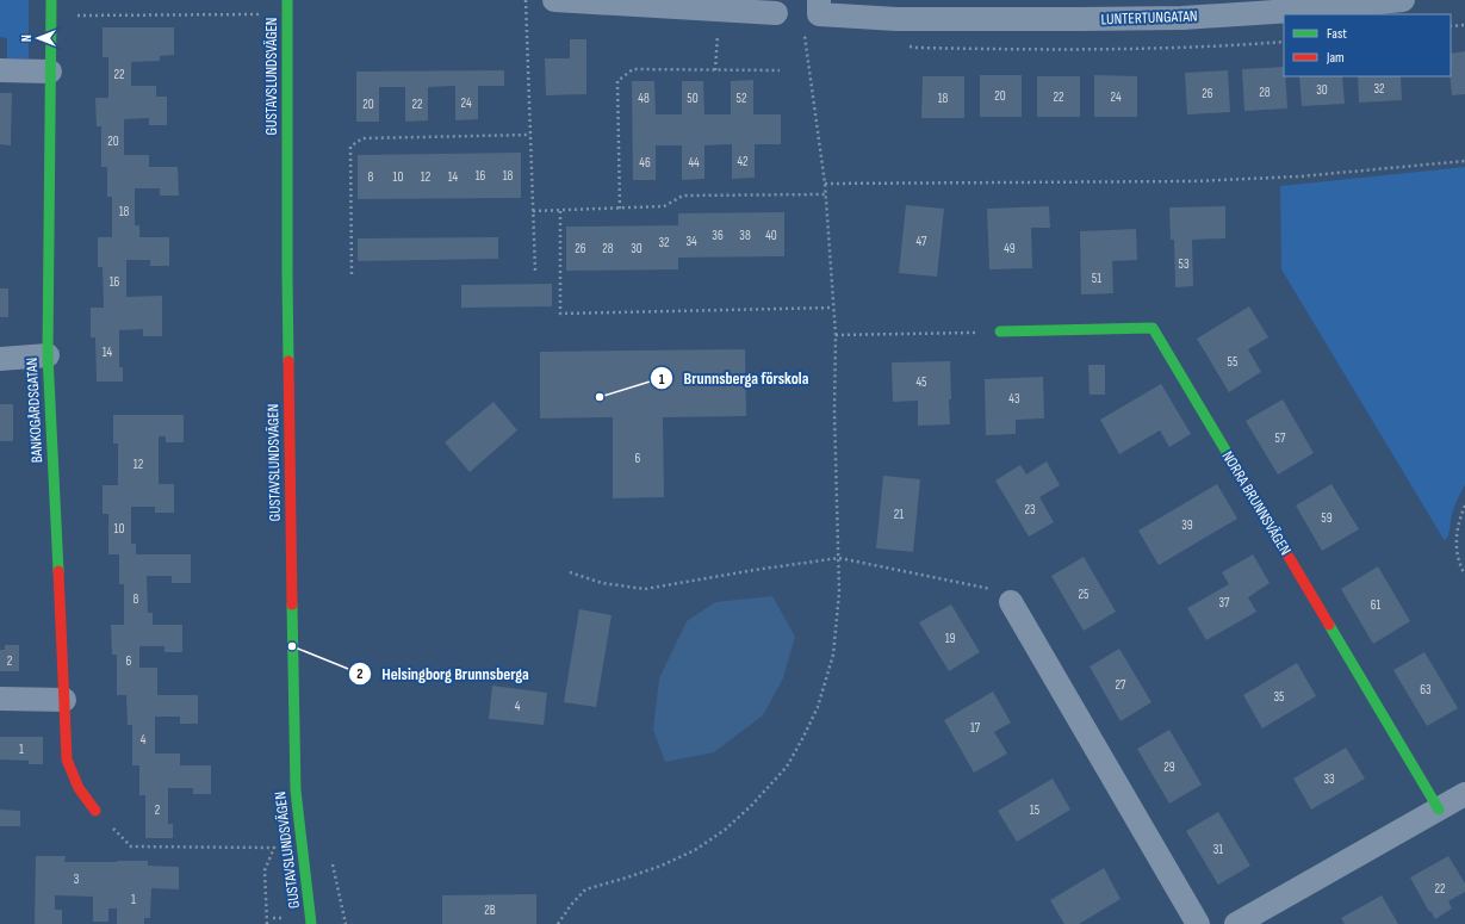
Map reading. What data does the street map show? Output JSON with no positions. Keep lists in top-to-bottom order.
{
  "streets": {
    "street": [
      "LUNTERTUNGATAN",
      "GUSTAVSLUNDSVÄGEN",
      "BANKOGÅRDSGATAN",
      "NORRA BRUNNSVÄGEN"
    ]
  },
  "places": ["Brunnsberga förskola", "Helsingborg Brunnsberga"],
  "house_numbers": [
    "22",
    "32",
    "30",
    "28",
    "26",
    "20",
    "22",
    "24",
    "48",
    "50",
    "52",
    "18",
    "24",
    "20",
    "22",
    "20",
    "42",
    "46",
    "44",
    "16",
    "18",
    "8",
    "10",
    "12",
    "14",
    "18",
    "36",
    "38",
    "40",
    "34",
    "47",
    "32",
    "26",
    "28",
    "30",
    "49",
    "53",
    "51",
    "16",
    "14",
    "55",
    "45",
    "43",
    "57",
    "6",
    "12",
    "23",
    "21",
    "59",
    "39",
    "10",
    "25",
    "8",
    "37",
    "61",
    "19",
    "2",
    "6",
    "27",
    "63",
    "35",
    "4",
    "17",
    "4",
    "1",
    "29",
    "33",
    "2",
    "15",
    "31",
    "3",
    "22",
    "1",
    "2B"
  ],
  "legend": ["Fast", "Jam"],
  "north": "left"
}
